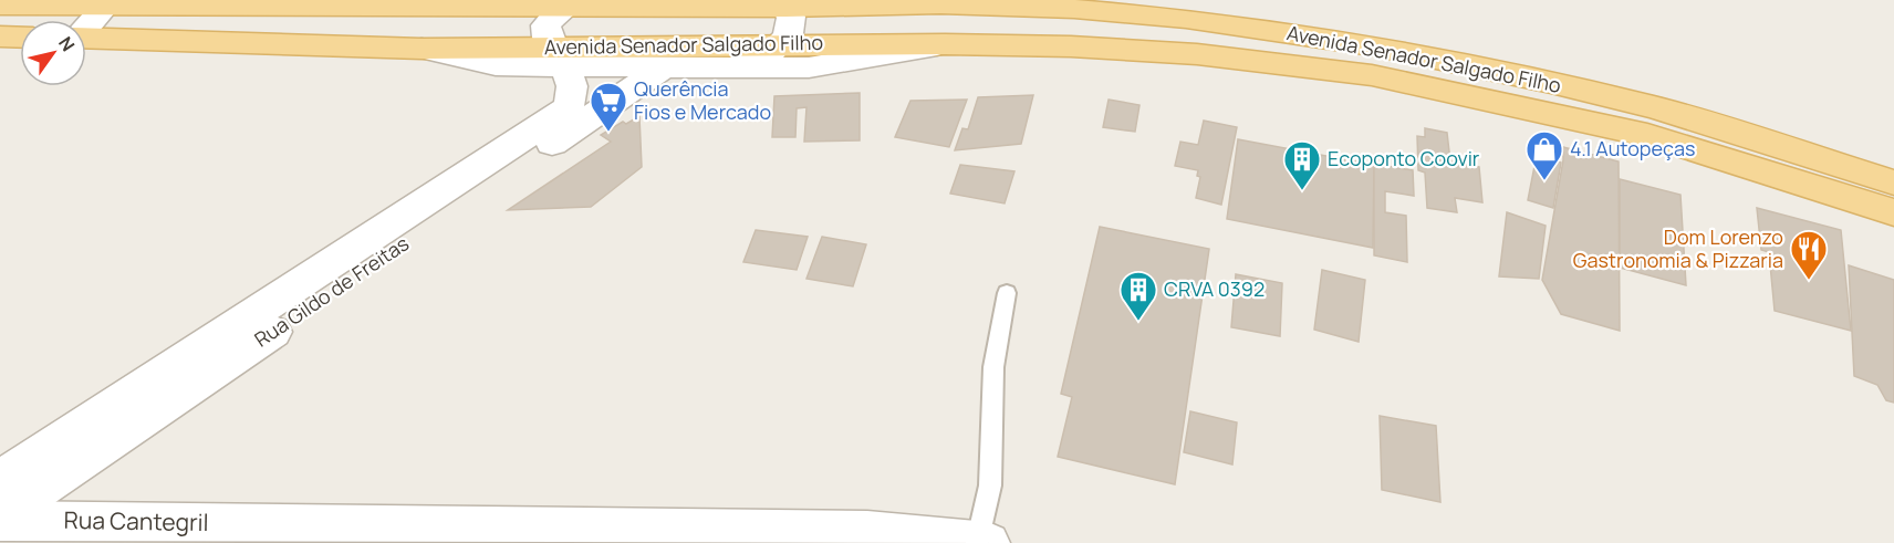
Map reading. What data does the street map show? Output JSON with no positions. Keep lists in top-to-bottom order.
{
  "streets": {
    "main road": ["Avenida Senador Salgado Filho"],
    "street": ["Rua Gildo de Freitas", "Rua Cantegril"]
  },
  "crossings": [
    ["Avenida Senador Salgado Filho", "Rua Gildo de Freitas"]
  ],
  "places": {
    "supermarket": ["Querência Fios e Mercado"],
    "shop": ["4.1 Autopeças"],
    "building": ["Ecoponto Coovir", "CRVA 0392"],
    "restaurant": ["Dom Lorenzo Gastronomia & Pizzaria"]
  },
  "north": "top right"
}
